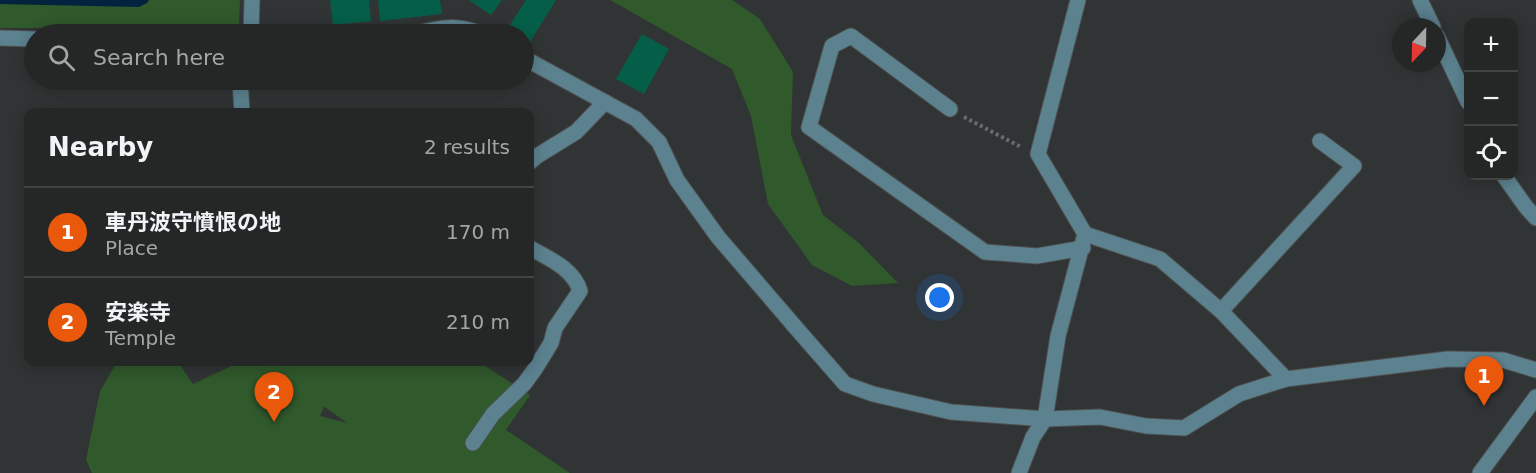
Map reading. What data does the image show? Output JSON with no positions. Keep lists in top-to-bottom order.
{
  "north": "bottom",
  "page": {
    "map_buttons": ["+", "−"],
    "search": "Search here",
    "heading": ["Nearby", "2 results"],
    "list": [
      {
        "mark": "1",
        "name": "車丹波守憤恨の地",
        "note": "Place",
        "value": "170 m"
      },
      {
        "mark": "2",
        "name": "安楽寺",
        "note": "Temple",
        "value": "210 m"
      }
    ],
    "pins": ["1", "2"]
  }
}
